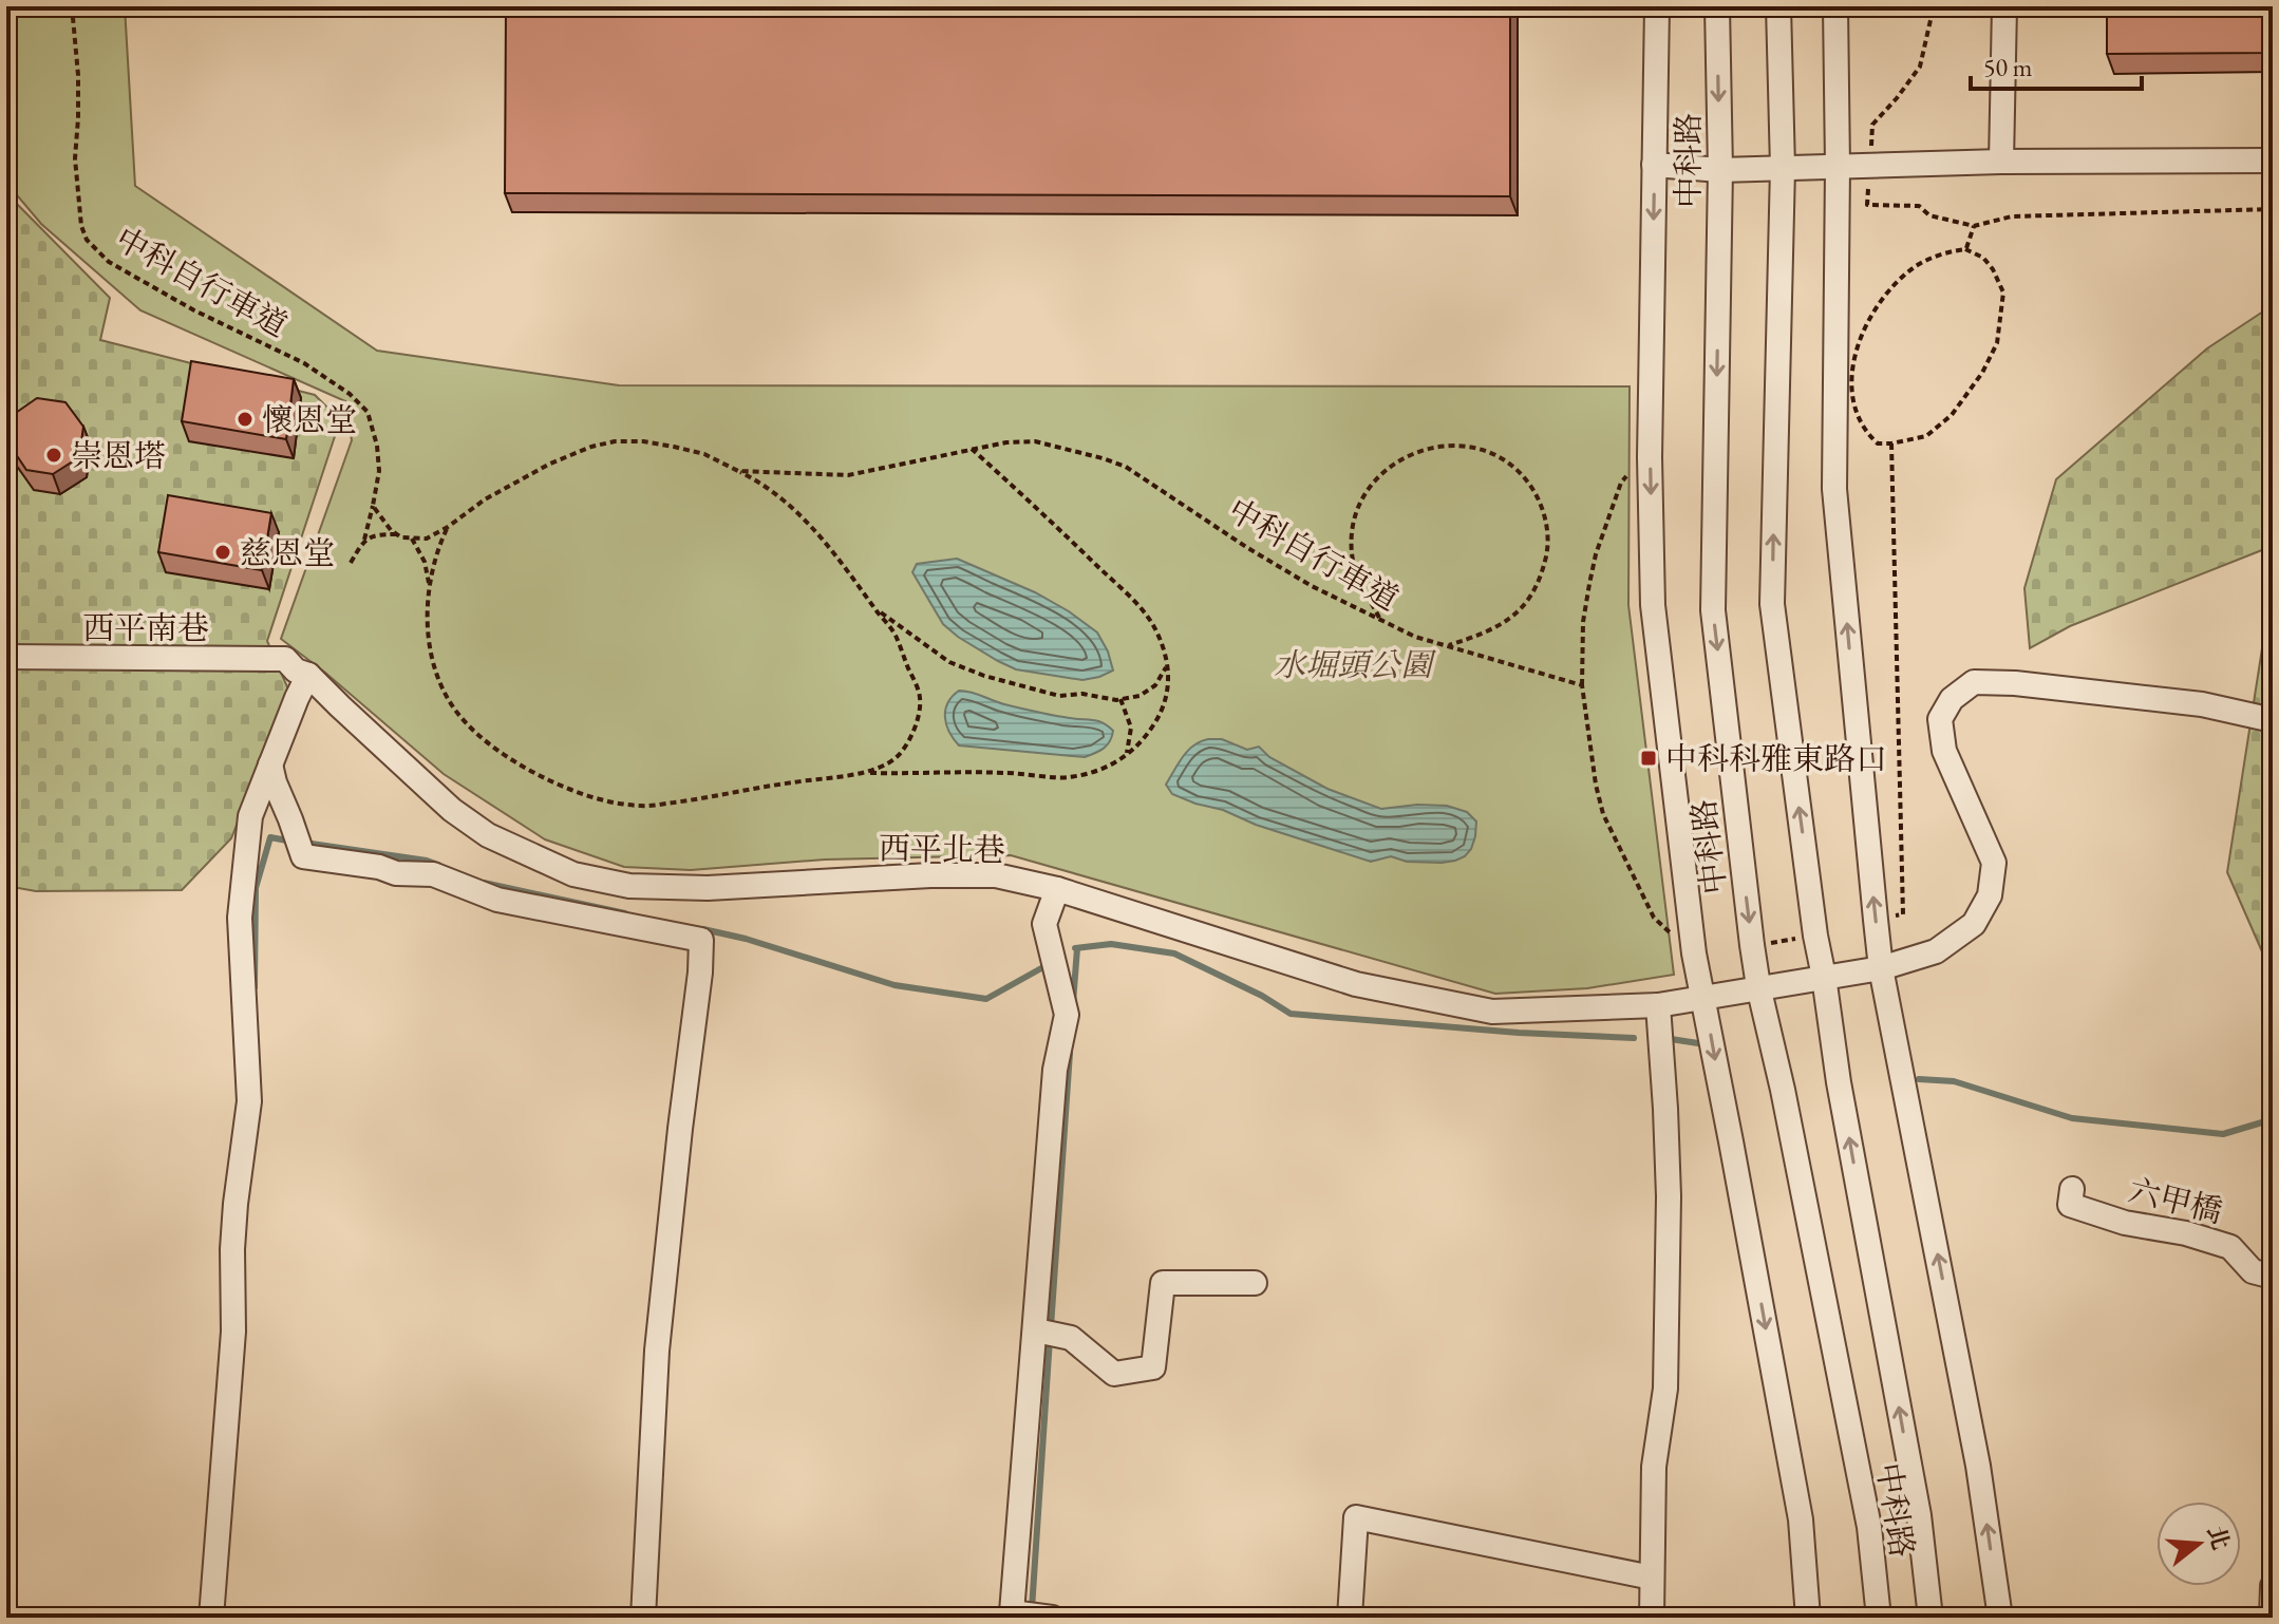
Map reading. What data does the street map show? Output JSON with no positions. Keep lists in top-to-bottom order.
{
  "streets": {
    "street": [
      "中科路",
      "西平南巷",
      "西平北巷",
      "六甲橋"
    ],
    "path": ["中科自行車道"]
  },
  "crossings": [
    ["中科路", "西平北巷"],
    ["西平南巷", "西平北巷"]
  ],
  "parks": ["水堀頭公園"],
  "places": {
    "other": ["懷恩堂", "崇恩塔", "慈恩堂"],
    "transit": ["中科科雅東路口"]
  },
  "scale_bar": "50 m",
  "north": "right"
}
